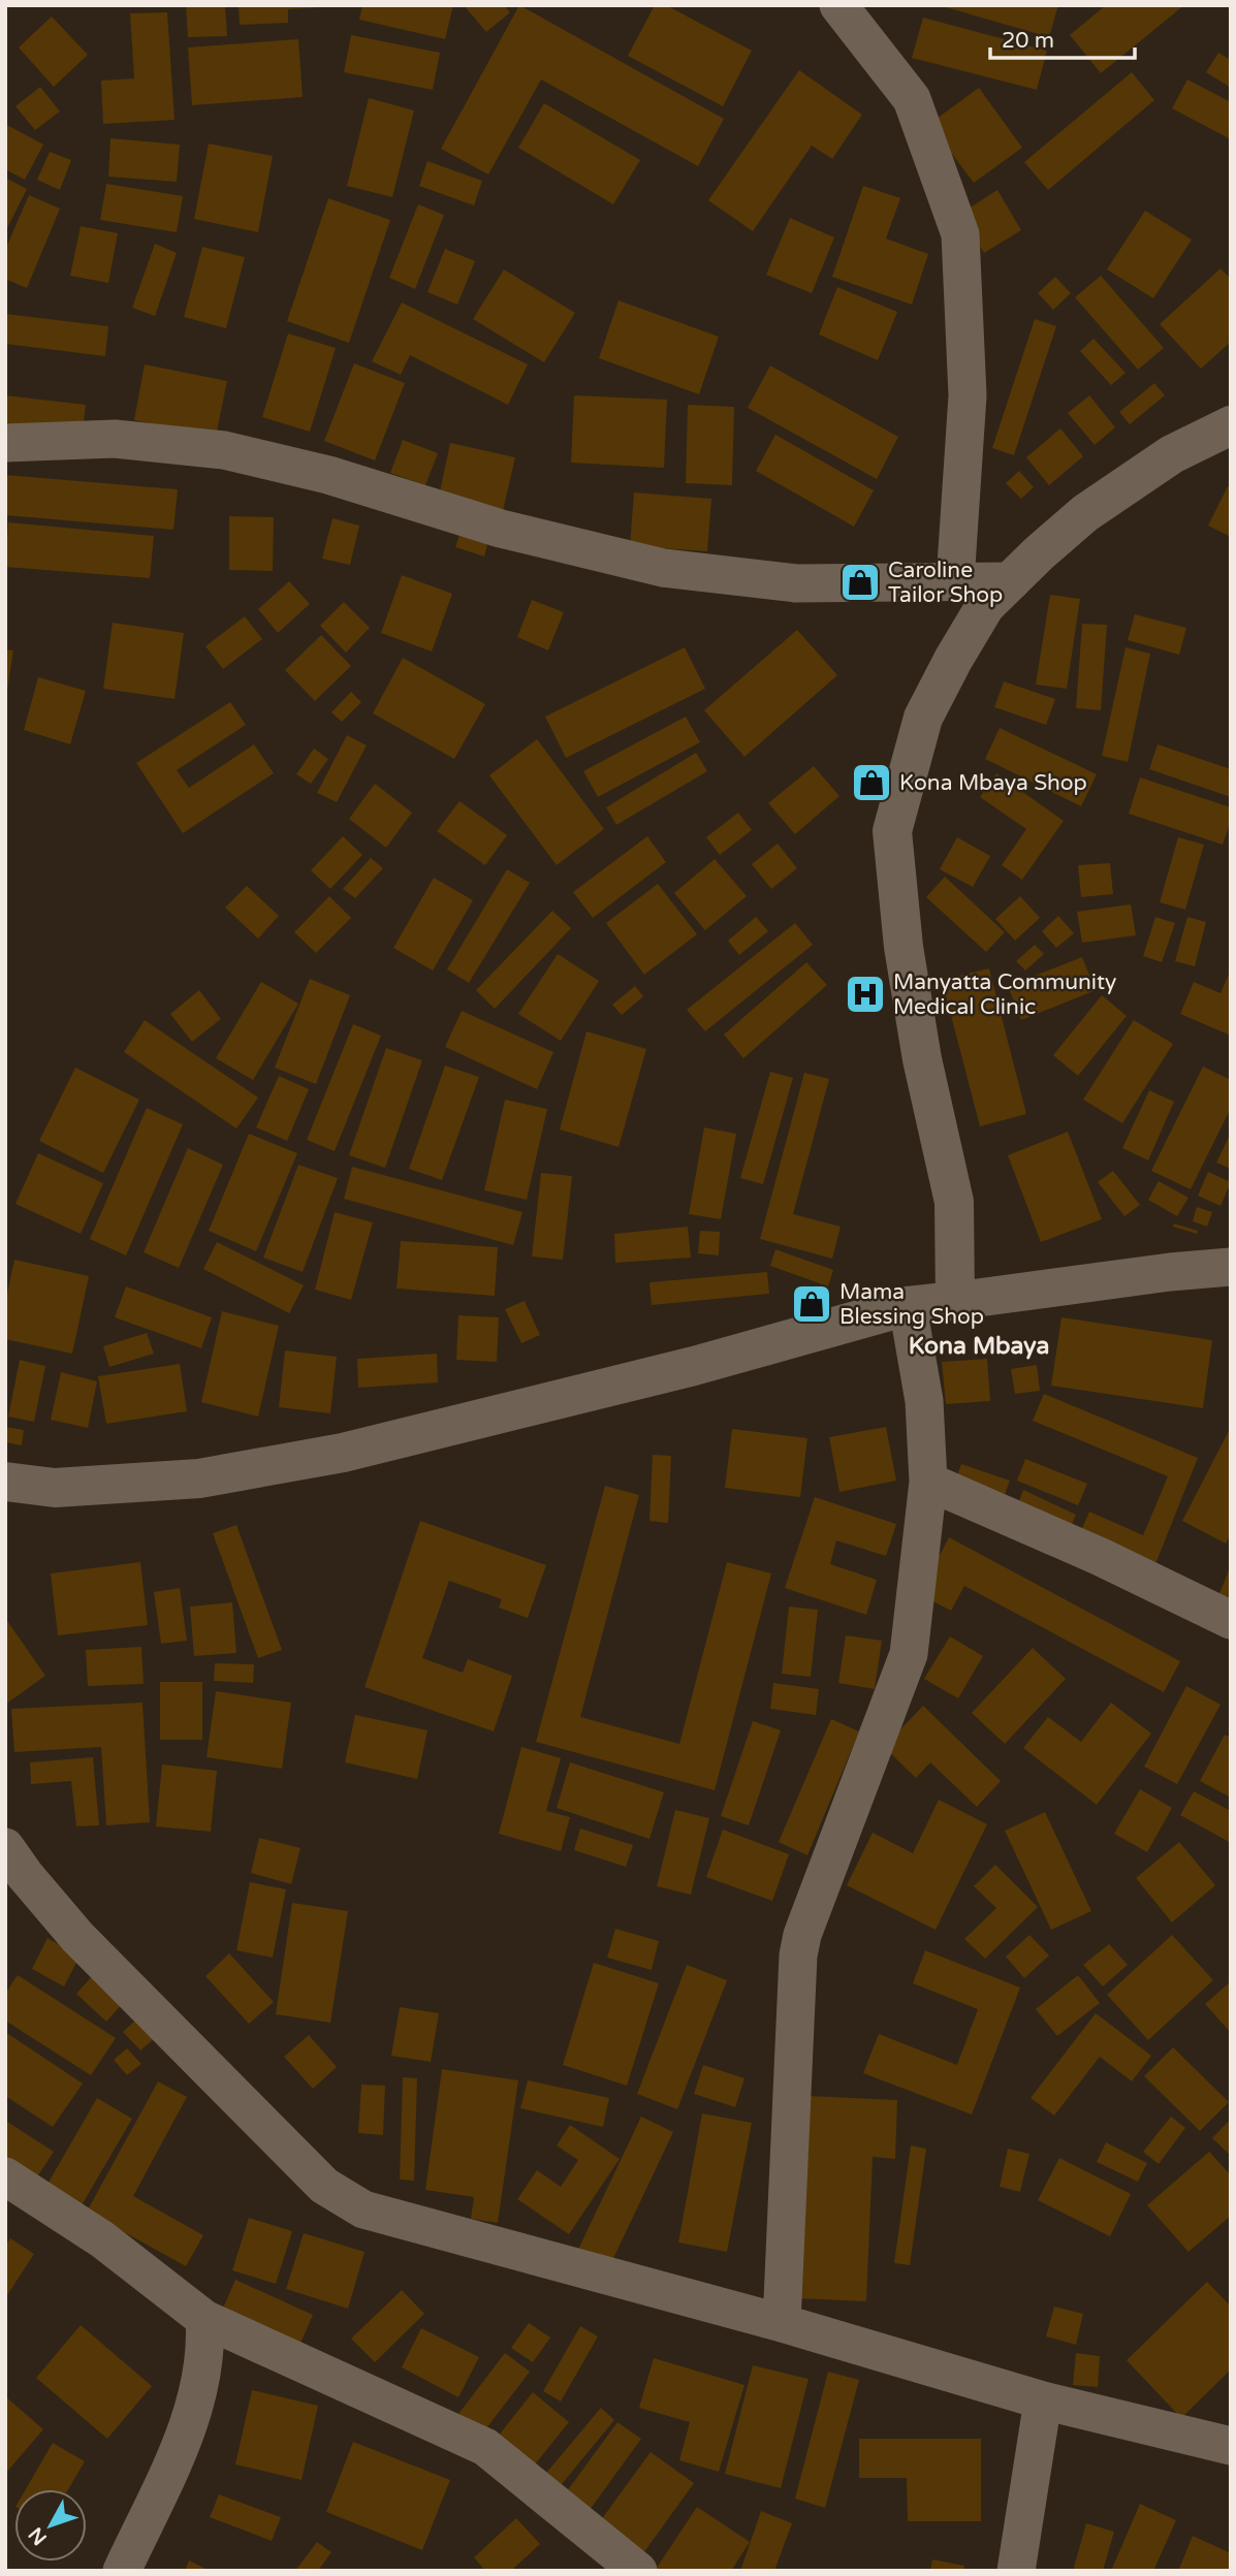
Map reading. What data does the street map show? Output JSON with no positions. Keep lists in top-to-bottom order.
{
  "districts": ["Kona Mbaya"],
  "places": {
    "shop": ["Caroline Tailor Shop", "Kona Mbaya Shop", "Mama Blessing Shop"],
    "hospital": ["Manyatta Community Medical Clinic"]
  },
  "scale_bar": "20 m",
  "north": "bottom left"
}
